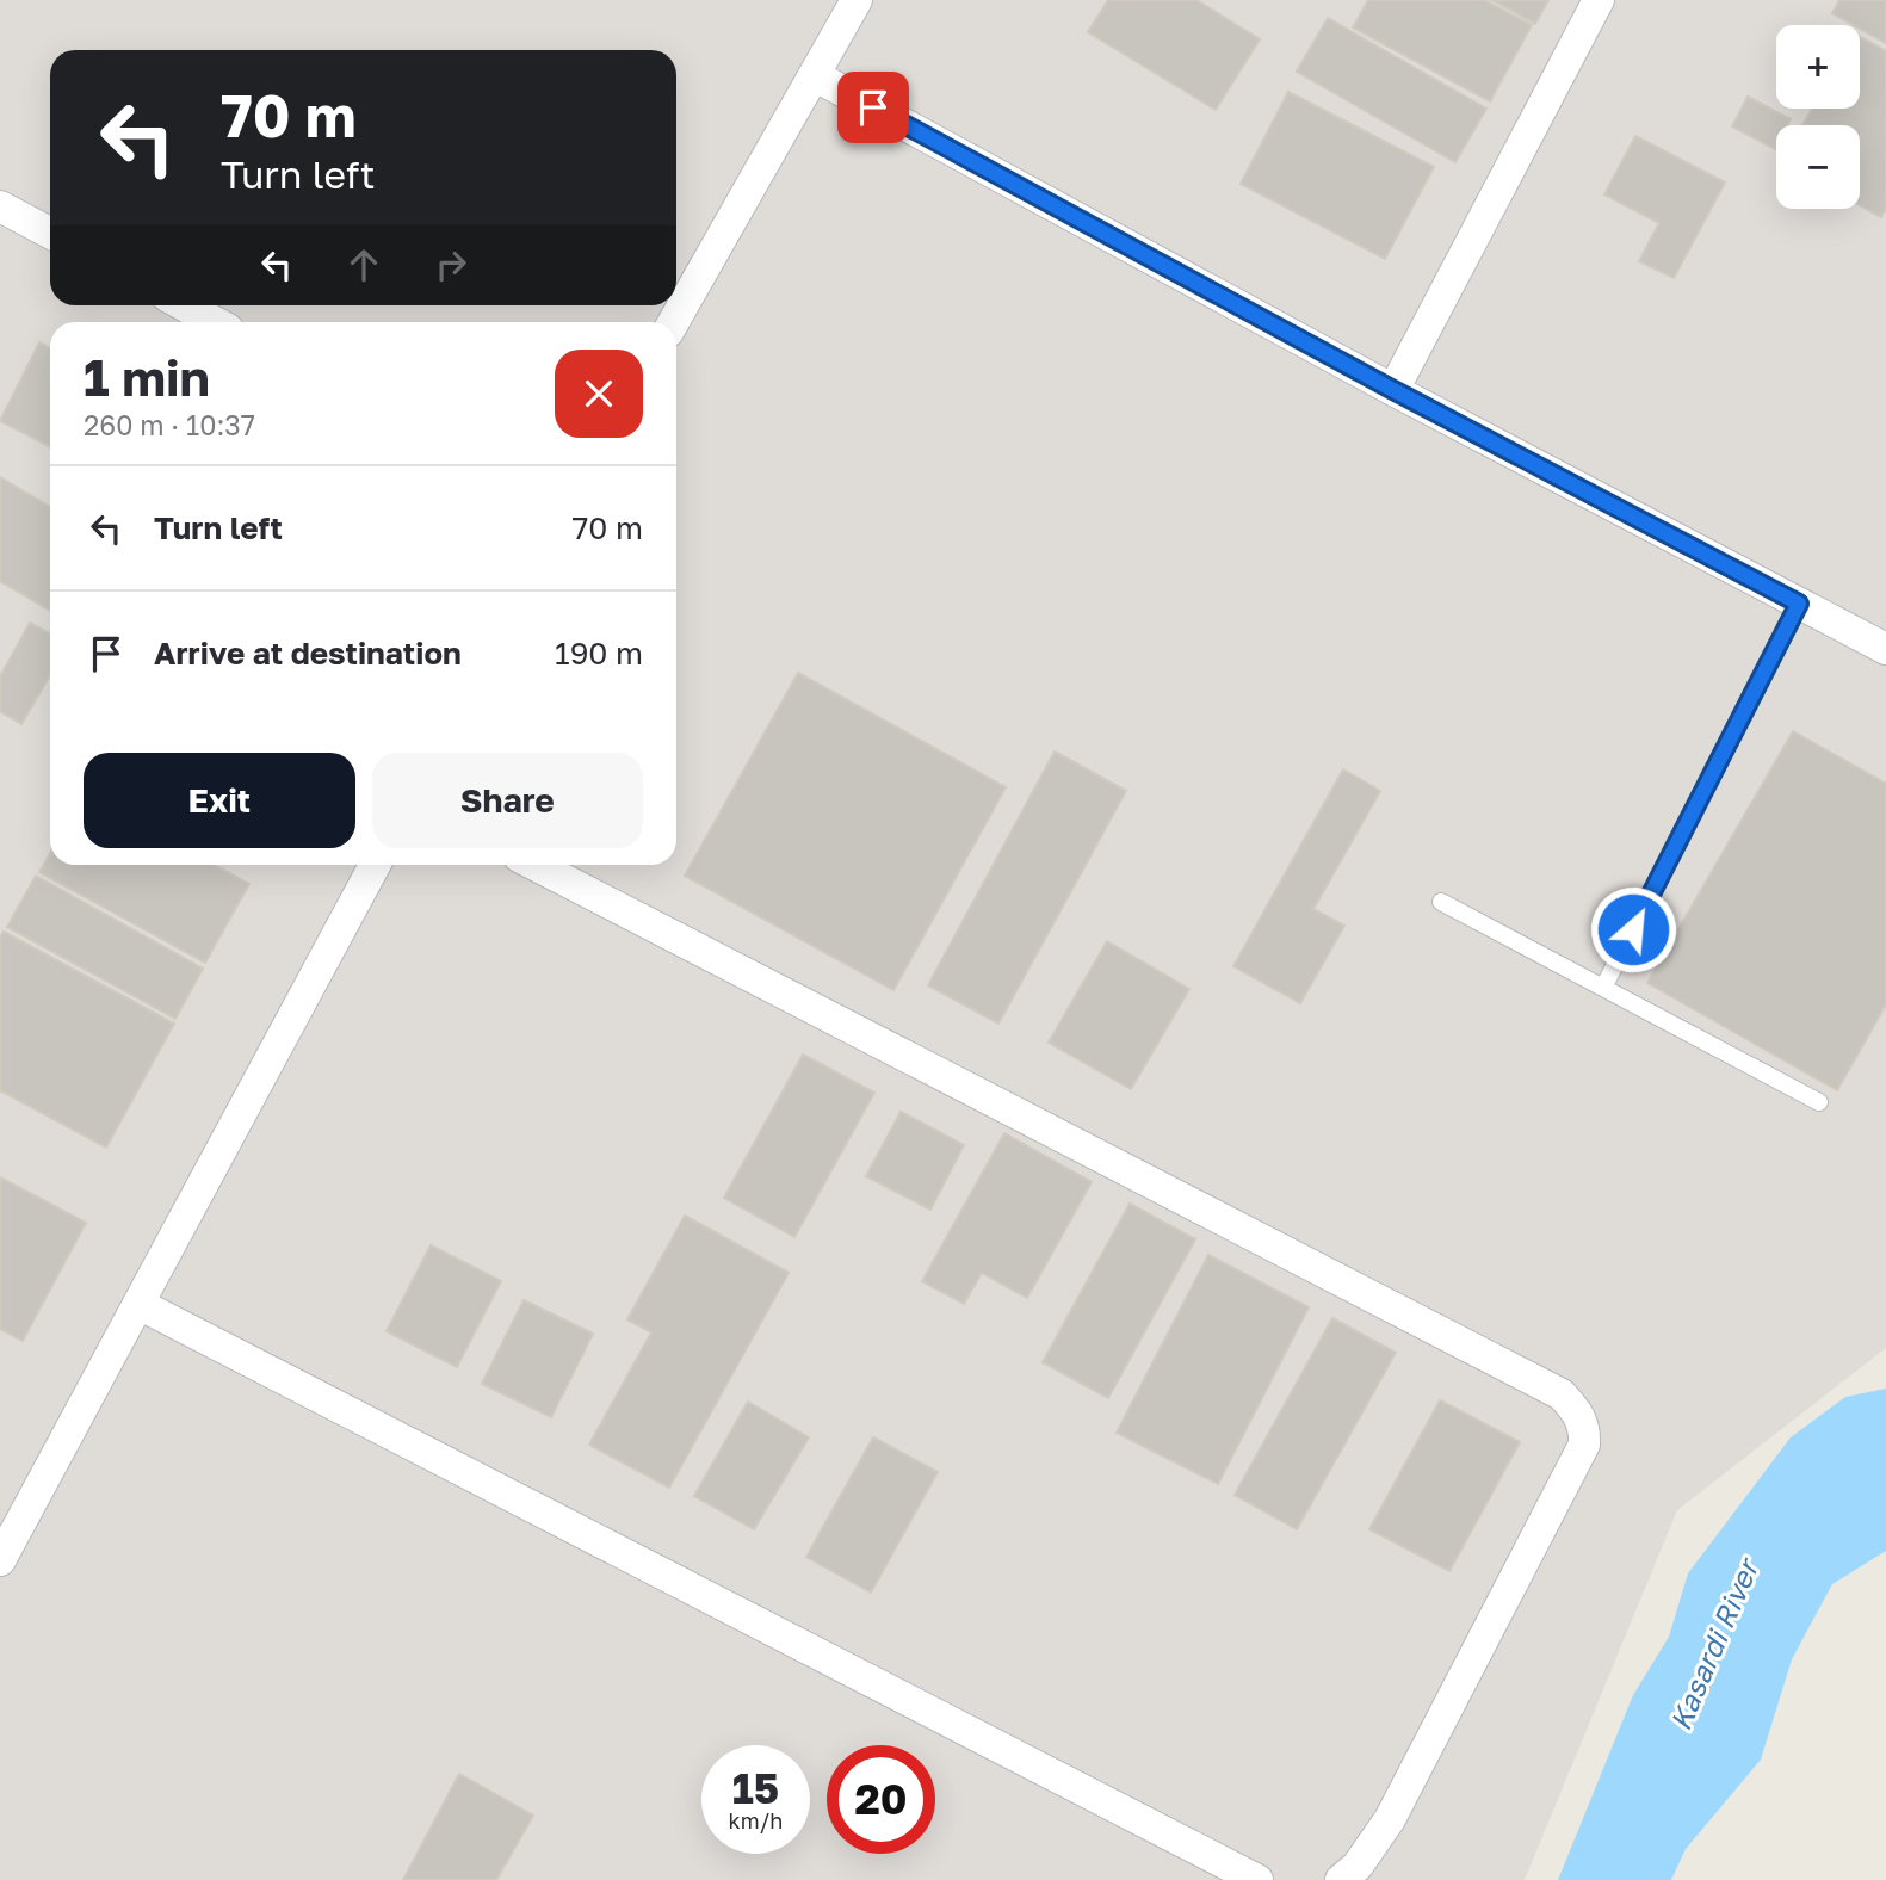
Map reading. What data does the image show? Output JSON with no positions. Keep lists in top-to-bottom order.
{
  "water": ["Kasardi River"],
  "page": {
    "map_buttons": ["+", "−"],
    "turn": ["70 m", "Turn left"],
    "heading": ["1 min", "260 m · 10:37"],
    "list": [
      {
        "name": "Turn left",
        "value": "70 m"
      },
      {
        "name": "Arrive at destination",
        "value": "190 m"
      }
    ],
    "buttons": ["Exit", "Share"],
    "speed": "15 km/h",
    "limit": "20"
  }
}
